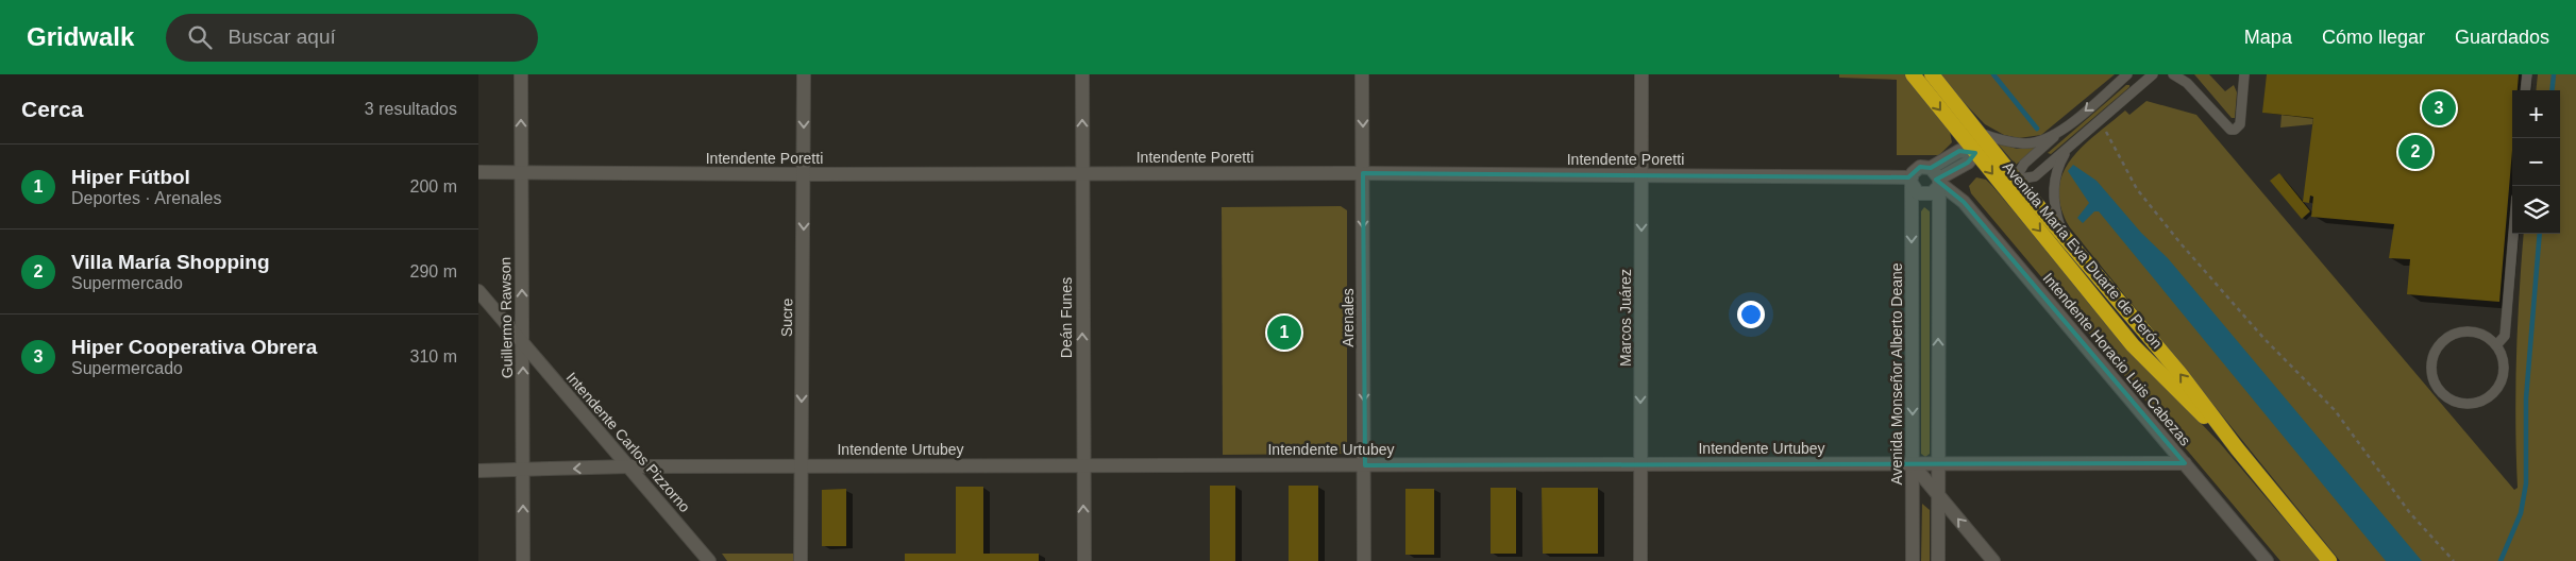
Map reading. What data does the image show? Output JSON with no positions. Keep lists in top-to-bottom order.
{
  "streets": {
    "highway": ["Avenida María Eva Duarte de Perón"],
    "street": [
      "Intendente Poretti",
      "Guillermo Rawson",
      "Sucre",
      "Deán Funes",
      "Arenales",
      "Marcos Juárez",
      "Intendente Horacio Luis Cabezas",
      "Avenida Monseñor Alberto Deane",
      "Intendente Carlos Pizzorno",
      "Intendente Urtubey"
    ]
  },
  "crossings": [
    ["Intendente Poretti", "Guillermo Rawson"],
    ["Intendente Poretti", "Sucre"],
    ["Intendente Poretti", "Deán Funes"],
    ["Intendente Poretti", "Arenales"],
    ["Intendente Poretti", "Marcos Juárez"],
    ["Intendente Poretti", "Intendente Horacio Luis Cabezas"],
    ["Intendente Poretti", "Avenida Monseñor Alberto Deane"],
    ["Guillermo Rawson", "Intendente Carlos Pizzorno"],
    ["Guillermo Rawson", "Intendente Urtubey"],
    ["Sucre", "Intendente Urtubey"],
    ["Deán Funes", "Intendente Urtubey"],
    ["Arenales", "Intendente Urtubey"],
    ["Marcos Juárez", "Intendente Urtubey"],
    ["Intendente Horacio Luis Cabezas", "Intendente Urtubey"],
    ["Avenida Monseñor Alberto Deane", "Intendente Urtubey"],
    ["Intendente Carlos Pizzorno", "Intendente Urtubey"]
  ],
  "one_way": [
    "Guillermo Rawson",
    "Sucre",
    "Deán Funes",
    "Arenales",
    "Marcos Juárez"
  ],
  "page": {
    "header": "Gridwalk",
    "search": "Buscar aquí",
    "nav": ["Mapa", "Cómo llegar", "Guardados"],
    "heading": ["Cerca", "3 resultados"],
    "pins": ["3", "2", "1"],
    "map_buttons": ["+", "−"],
    "list": [
      {
        "mark": "1",
        "name": "Hiper Fútbol",
        "note": "Deportes · Arenales",
        "value": "200 m"
      },
      {
        "mark": "2",
        "name": "Villa María Shopping",
        "note": "Supermercado",
        "value": "290 m"
      },
      {
        "mark": "3",
        "name": "Hiper Cooperativa Obrera",
        "note": "Supermercado",
        "value": "310 m"
      }
    ]
  }
}
